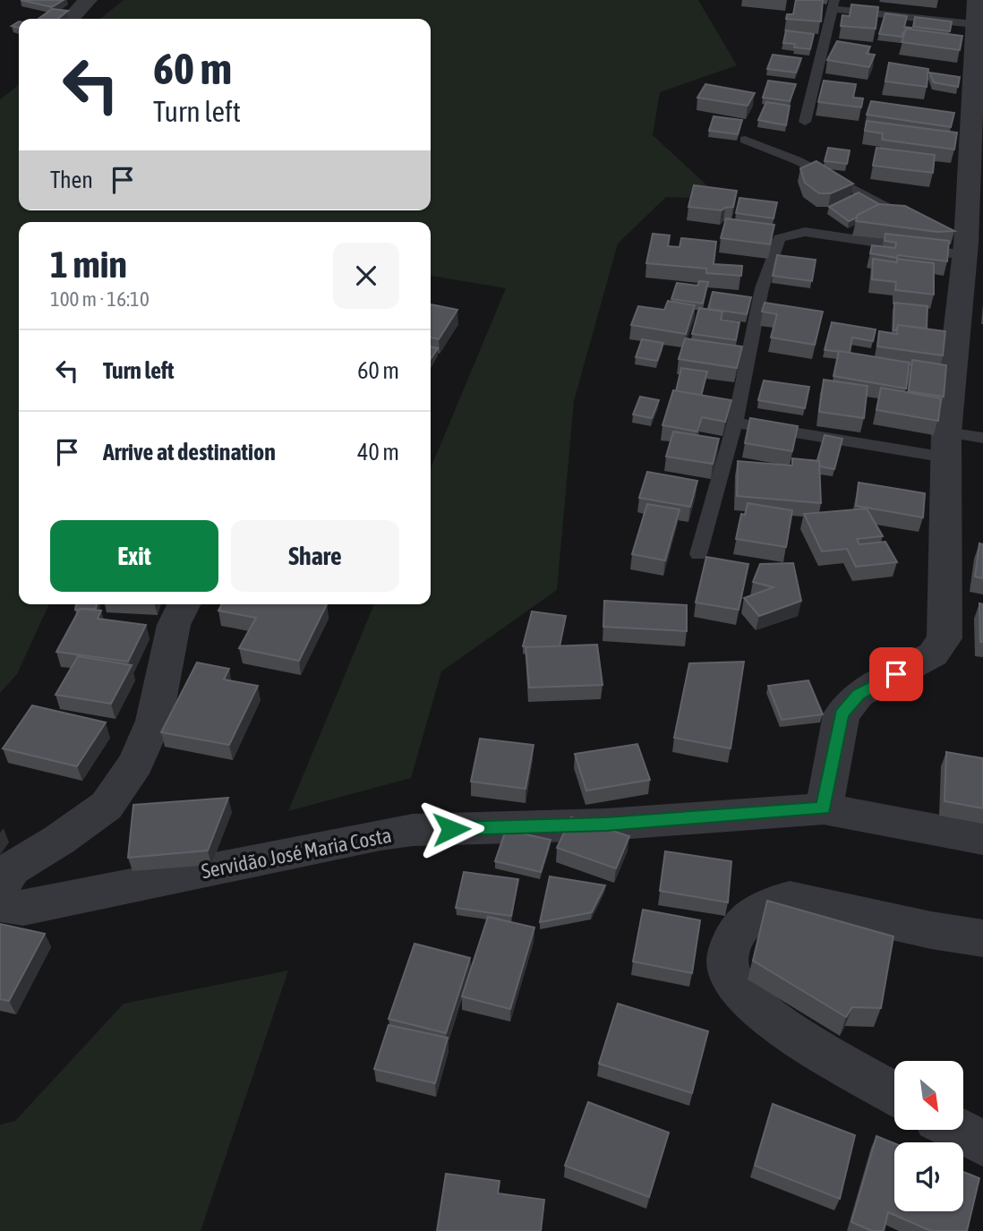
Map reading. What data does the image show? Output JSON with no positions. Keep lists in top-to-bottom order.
{
  "streets": {
    "street": ["Servidão José Maria Costa"]
  },
  "north": "bottom right",
  "page": {
    "turn": ["60 m", "Turn left"],
    "then": "Then",
    "heading": ["1 min", "100 m · 16:10"],
    "list": [
      {
        "name": "Turn left",
        "value": "60 m"
      },
      {
        "name": "Arrive at destination",
        "value": "40 m"
      }
    ],
    "buttons": ["Exit", "Share"]
  }
}
